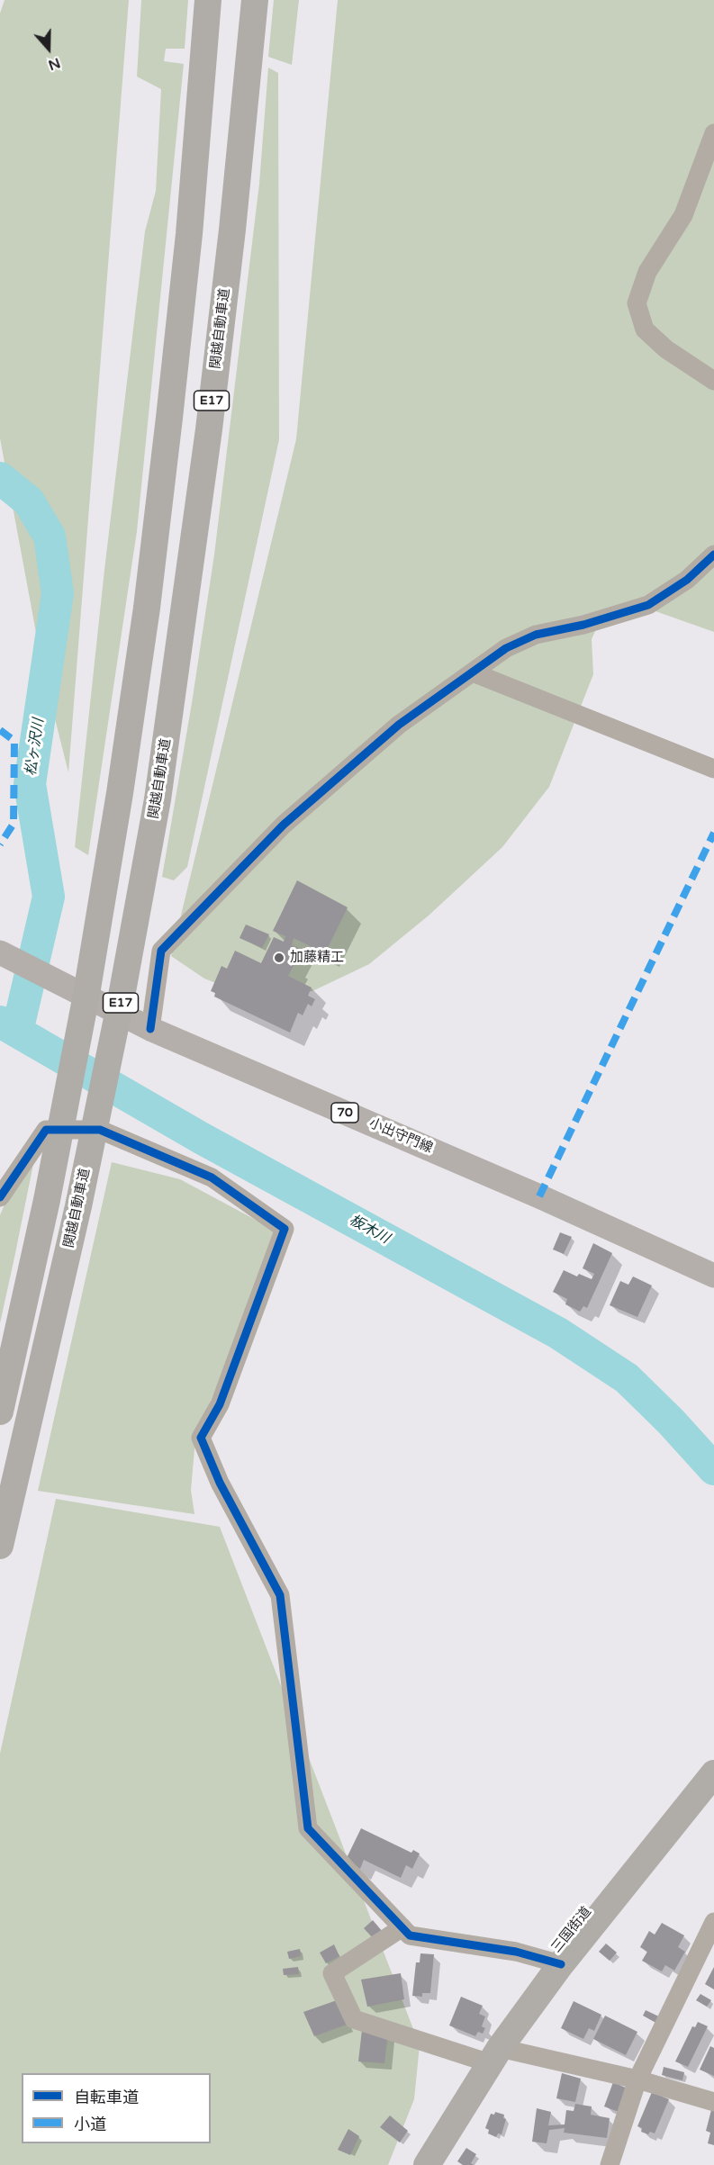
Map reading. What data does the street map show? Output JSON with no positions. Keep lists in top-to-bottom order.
{
  "streets": {
    "highway": ["関越自動車道", "E17", "三国街道"],
    "main road": ["70", "小出守門線"]
  },
  "water": ["松ヶ沢川", "板木川"],
  "places": ["加藤精工"],
  "legend": ["自転車道", "小道"],
  "north": "bottom"
}
